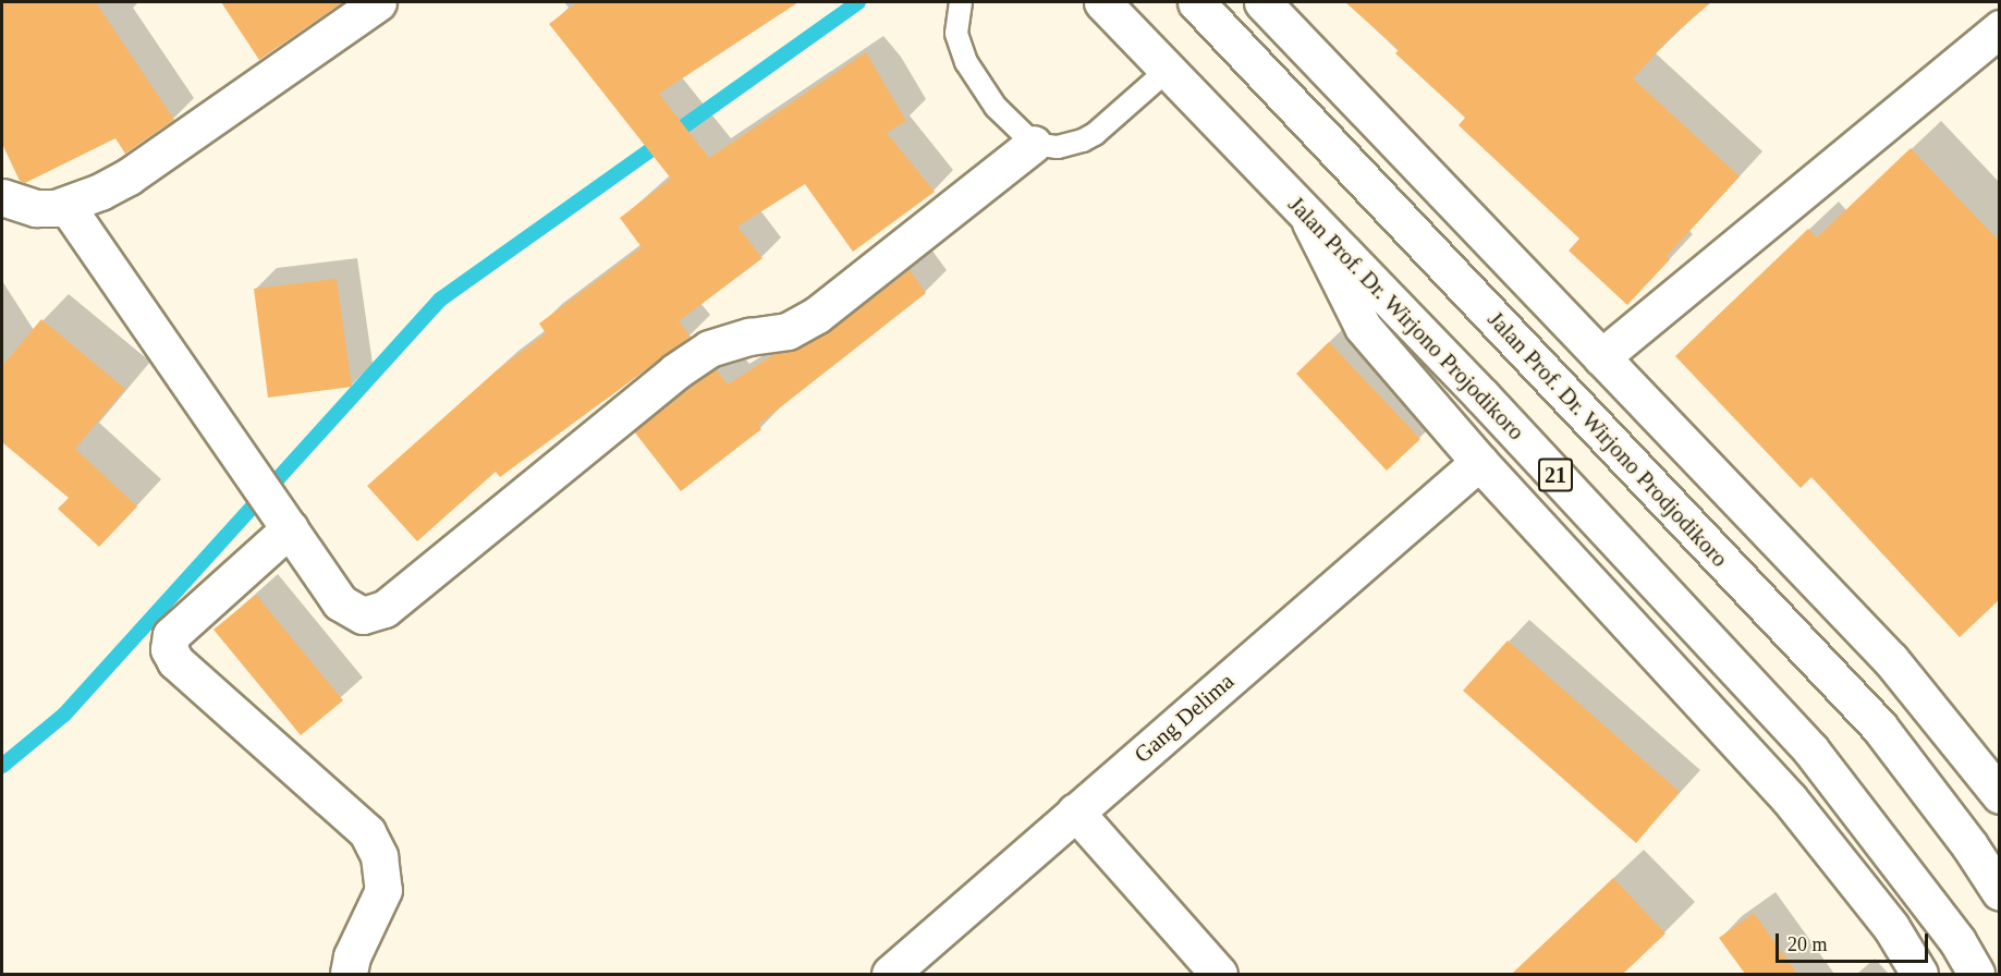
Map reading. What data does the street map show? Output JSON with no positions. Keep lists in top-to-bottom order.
{
  "streets": {
    "main road": [
      "Jalan Prof. Dr. Wirjono Projodikoro",
      "Jalan Prof. Dr. Wirjono Prodjodikoro",
      "21",
      "Gang Delima"
    ]
  },
  "scale_bar": "20 m"
}
